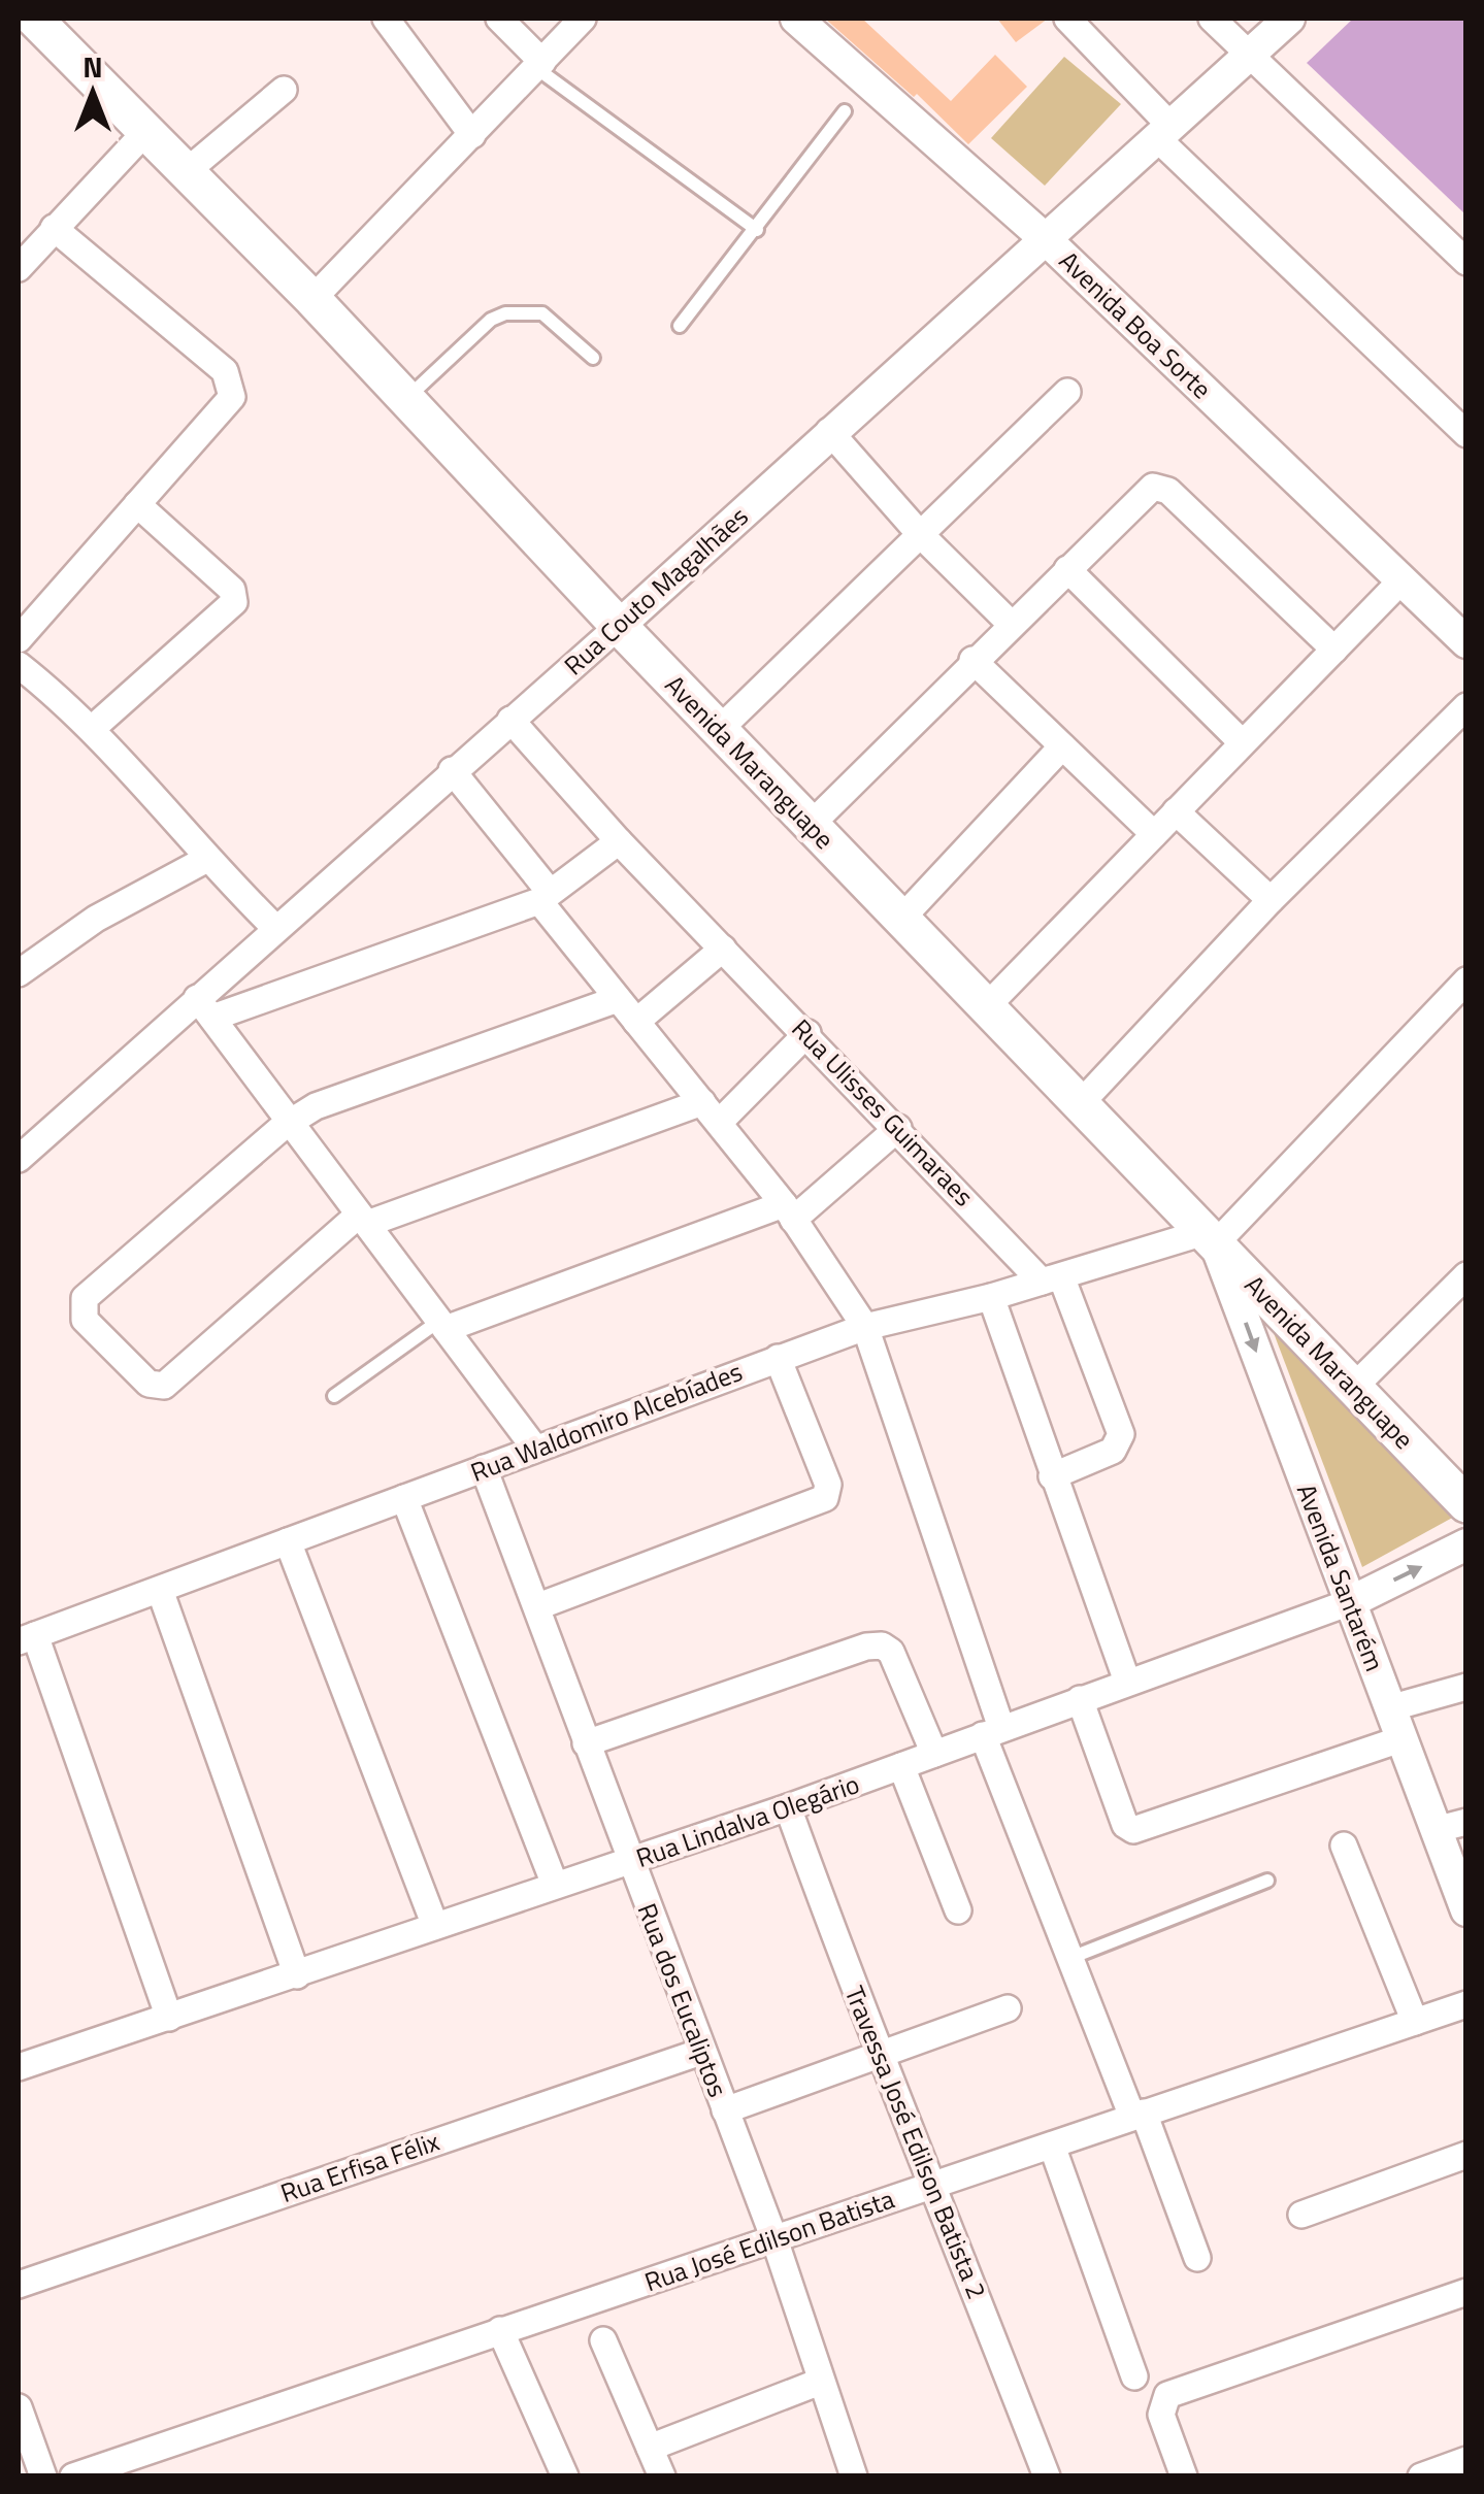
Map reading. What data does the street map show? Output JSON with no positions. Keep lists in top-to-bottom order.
{
  "streets": {
    "main road": ["Avenida Maranguape"],
    "street": [
      "Avenida Boa Sorte",
      "Rua Couto Magalhães",
      "Rua Ulisses Guimaraes",
      "Rua Waldomiro Alcebíades",
      "Avenida Santarém",
      "Rua Lindalva Olegário",
      "Rua dos Eucaliptos",
      "Travessa José Edilson Batista 2",
      "Rua Erfisa Félix",
      "Rua José Edilson Batista"
    ]
  },
  "crossings": [
    ["Avenida Boa Sorte", "Rua Couto Magalhães"],
    ["Rua Couto Magalhães", "Avenida Maranguape"],
    ["Rua Couto Magalhães", "Rua Ulisses Guimaraes"],
    ["Avenida Maranguape", "Rua Waldomiro Alcebíades"],
    ["Avenida Maranguape", "Avenida Santarém"],
    ["Rua Ulisses Guimaraes", "Rua Waldomiro Alcebíades"],
    ["Rua Waldomiro Alcebíades", "Avenida Santarém"],
    ["Rua Waldomiro Alcebíades", "Rua dos Eucaliptos"],
    ["Avenida Santarém", "Rua Lindalva Olegário"],
    ["Rua Lindalva Olegário", "Rua dos Eucaliptos"],
    ["Rua Lindalva Olegário", "Travessa José Edilson Batista 2"],
    ["Rua dos Eucaliptos", "Rua Erfisa Félix"],
    ["Rua dos Eucaliptos", "Rua José Edilson Batista"],
    ["Travessa José Edilson Batista 2", "Rua José Edilson Batista"]
  ],
  "north": "top"
}
